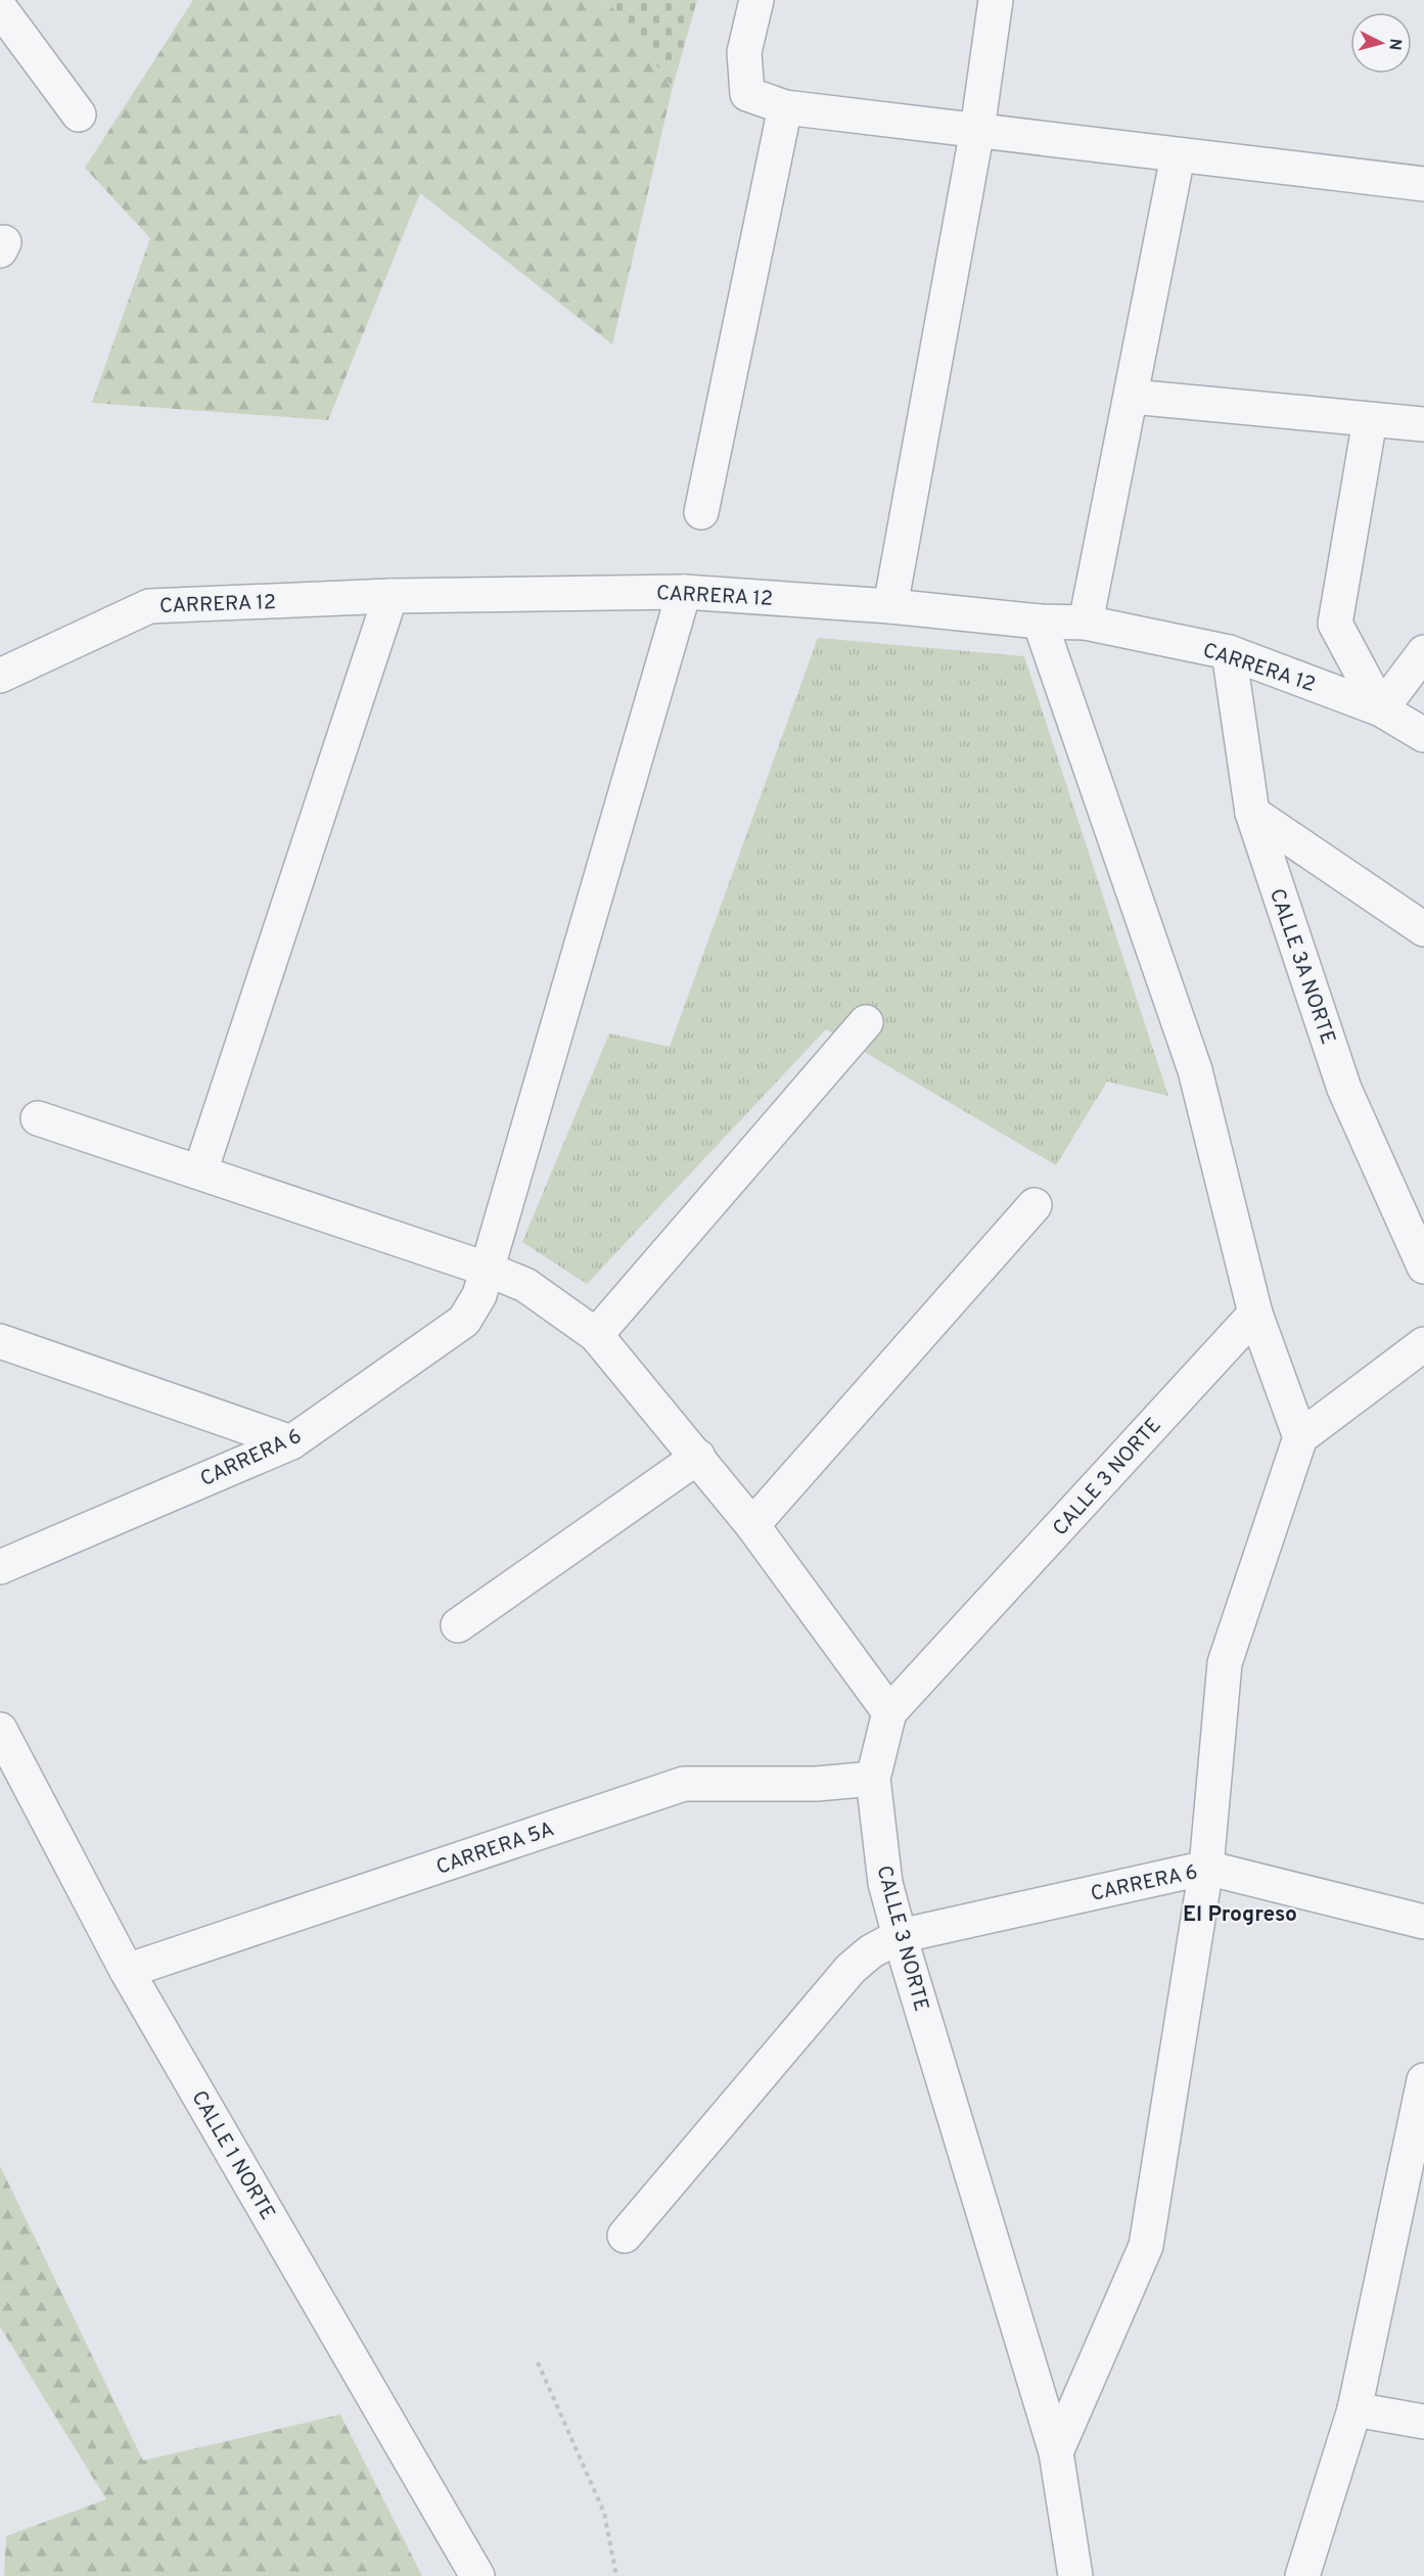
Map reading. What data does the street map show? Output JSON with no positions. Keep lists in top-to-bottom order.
{
  "streets": {
    "street": [
      "CARRERA 12",
      "CALLE 3A NORTE",
      "CARRERA 6",
      "CALLE 3 NORTE",
      "CARRERA 5A",
      "CALLE 1 NORTE"
    ]
  },
  "crossings": [
    ["CARRERA 12", "CALLE 3A NORTE"],
    ["CARRERA 12", "CARRERA 6"],
    ["CARRERA 6", "CALLE 3 NORTE"],
    ["CALLE 3 NORTE", "CARRERA 5A"],
    ["CARRERA 5A", "CALLE 1 NORTE"]
  ],
  "districts": ["El Progreso"],
  "north": "right"
}
